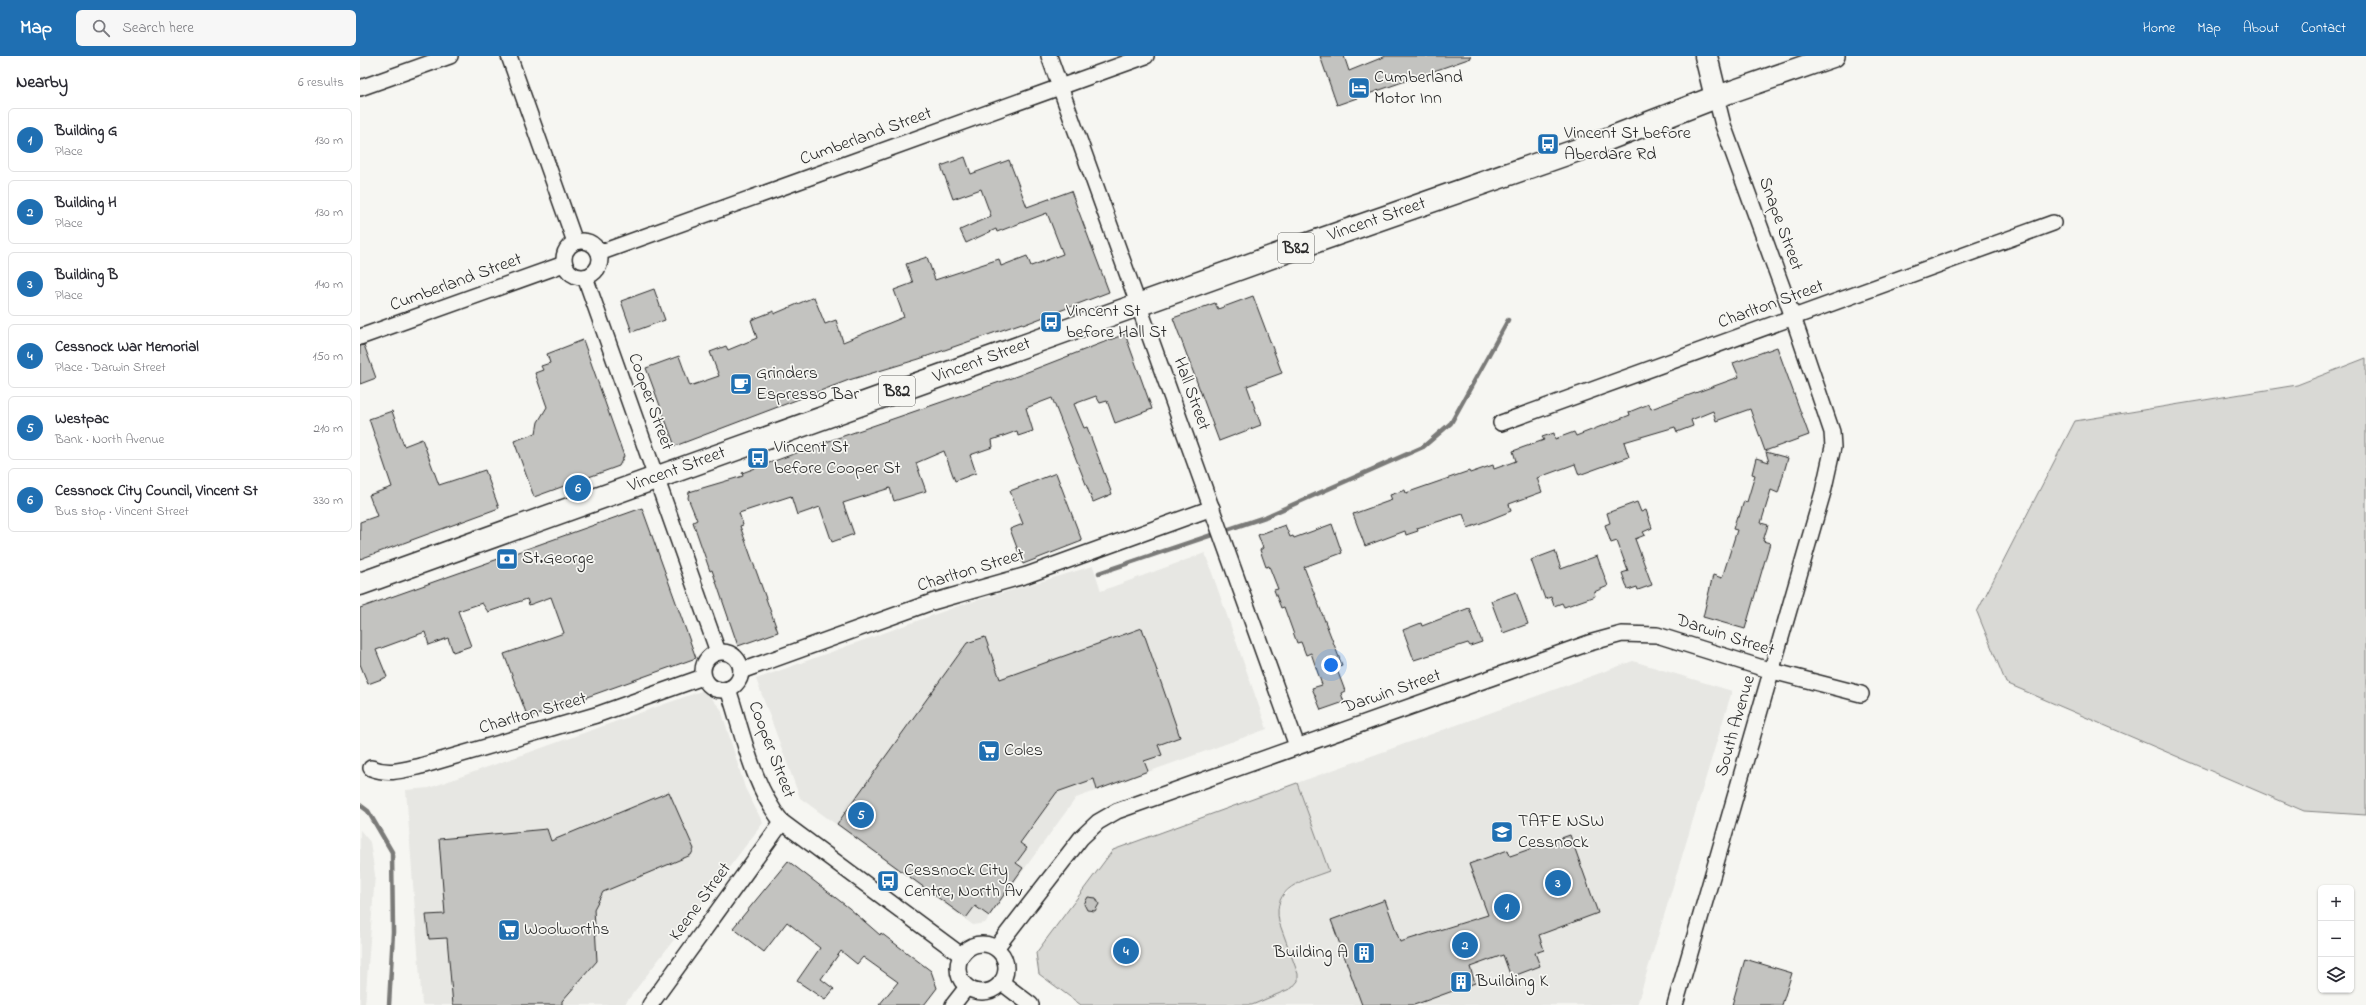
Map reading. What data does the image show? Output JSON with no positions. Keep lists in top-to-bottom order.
{
  "streets": {
    "main road": ["Vincent Street", "B82"],
    "street": [
      "Cumberland Street",
      "Snape Street",
      "Charlton Street",
      "Hall Street",
      "Cooper Street",
      "Darwin Street",
      "South Avenue",
      "Keene Street"
    ]
  },
  "crossings": [
    ["Cumberland Street", "Hall Street"],
    ["Cumberland Street", "Cooper Street"],
    ["Vincent Street", "Snape Street"],
    ["Vincent Street", "Hall Street"],
    ["Vincent Street", "Cooper Street"],
    ["Snape Street", "Charlton Street"],
    ["Snape Street", "South Avenue"],
    ["Charlton Street", "Hall Street"],
    ["Charlton Street", "Cooper Street"],
    ["Hall Street", "Darwin Street"],
    ["Cooper Street", "Darwin Street"],
    ["Cooper Street", "Keene Street"],
    ["Darwin Street", "South Avenue"]
  ],
  "places": {
    "hotel": ["Cumberland Motor Inn"],
    "bus stop": [
      "Vincent St before Aberdare Rd",
      "Vincent St before Hall St",
      "Vincent St before Cooper St",
      "Cessnock City Centre, North Av"
    ],
    "cafe": ["Grinders Espresso Bar"],
    "bank": ["St.George"],
    "supermarket": ["Coles", "Woolworths"],
    "school or university": ["TAFE NSW Cessnock"],
    "building": ["Building A", "Building K"]
  },
  "page": {
    "header": "Map",
    "search": "Search here",
    "nav": [
      "Home",
      "Map",
      "About",
      "Contact"
    ],
    "heading": ["Nearby", "6 results"],
    "list": [
      {
        "mark": "1",
        "name": "Building G",
        "note": "Place",
        "value": "130 m"
      },
      {
        "mark": "2",
        "name": "Building H",
        "note": "Place",
        "value": "130 m"
      },
      {
        "mark": "3",
        "name": "Building B",
        "note": "Place",
        "value": "140 m"
      },
      {
        "mark": "4",
        "name": "Cessnock War Memorial",
        "note": "Place · Darwin Street",
        "value": "150 m"
      },
      {
        "mark": "5",
        "name": "Westpac",
        "note": "Bank · North Avenue",
        "value": "210 m"
      },
      {
        "mark": "6",
        "name": "Cessnock City Council, Vincent St",
        "note": "Bus stop · Vincent Street",
        "value": "330 m"
      }
    ],
    "pins": [
      "6",
      "5",
      "3",
      "1",
      "2",
      "4"
    ],
    "map_buttons": ["+", "−"]
  }
}
